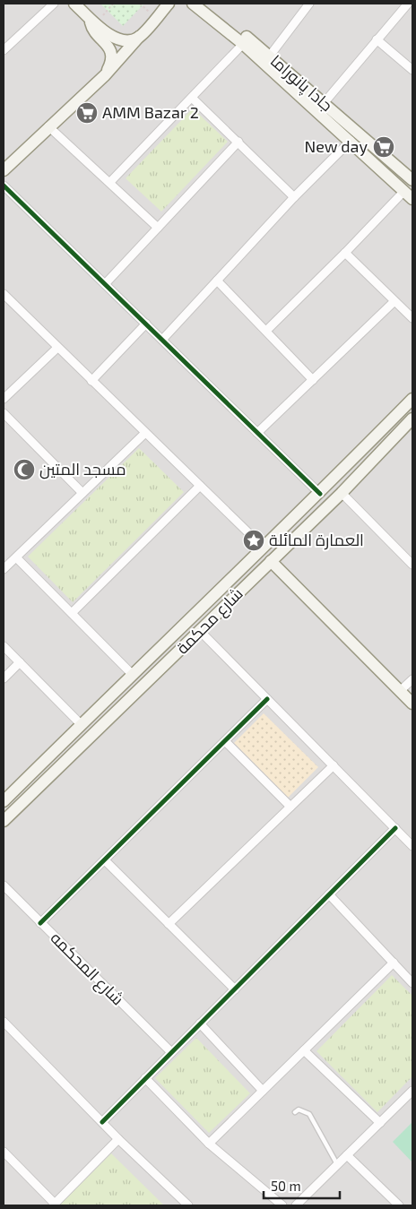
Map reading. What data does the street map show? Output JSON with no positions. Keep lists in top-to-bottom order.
{
  "streets": {
    "main road": ["جادا پانوراما", "شارع محكمة"],
    "street": ["شارع المحكمه"]
  },
  "places": {
    "supermarket": ["AMM Bazar 2", "New day"],
    "mosque": ["مسجد المتين"],
    "place": ["العمارة المائلة"]
  },
  "scale_bar": "50 m"
}
